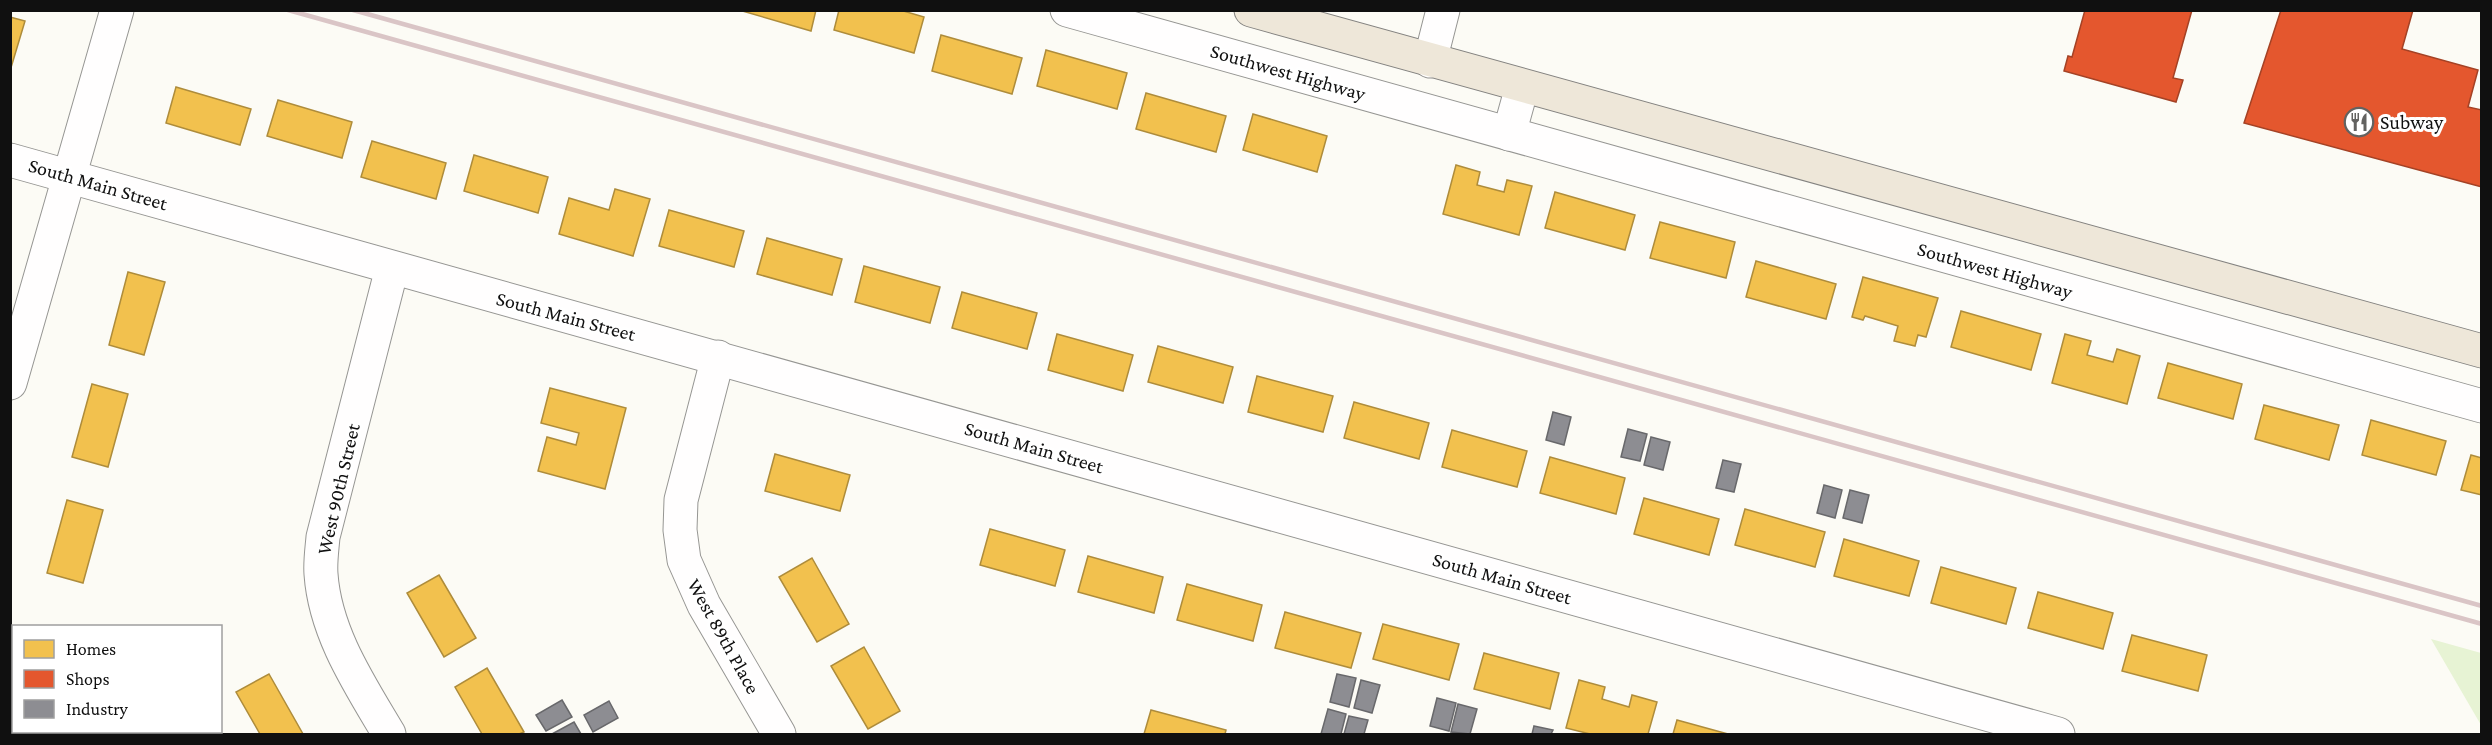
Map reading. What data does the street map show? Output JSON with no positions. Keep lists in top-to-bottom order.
{
  "streets": {
    "street": [
      "Southwest Highway",
      "South Main Street",
      "West 90th Street",
      "West 89th Place"
    ]
  },
  "crossings": [
    ["South Main Street", "West 90th Street"],
    ["South Main Street", "West 89th Place"]
  ],
  "places": {
    "restaurant": ["Subway"]
  },
  "legend": ["Homes", "Shops", "Industry"]
}
